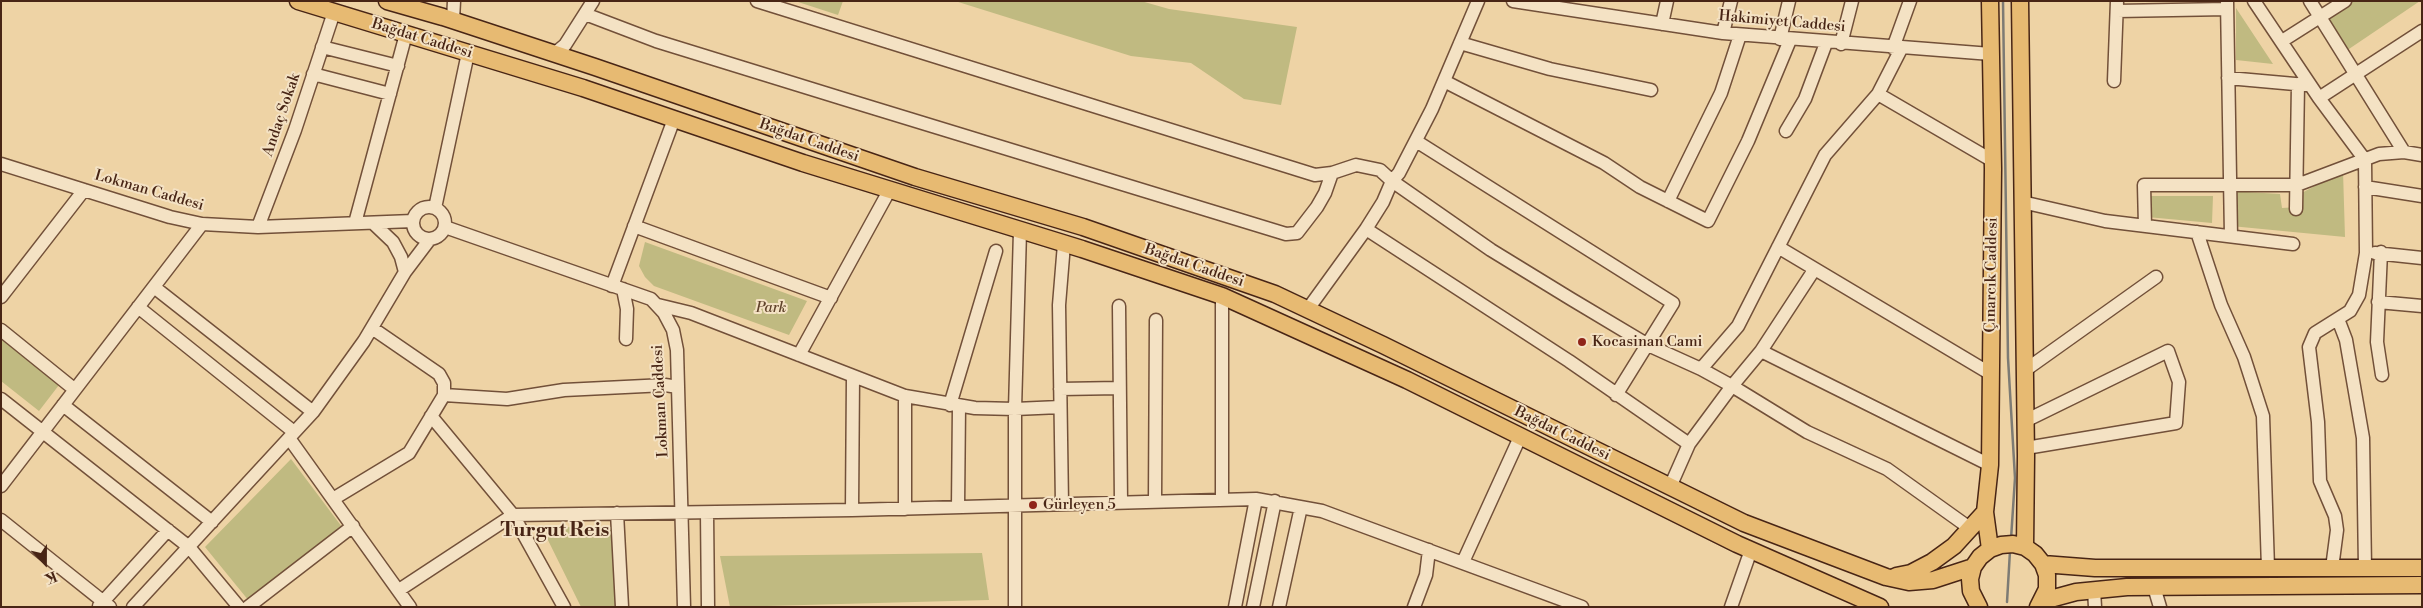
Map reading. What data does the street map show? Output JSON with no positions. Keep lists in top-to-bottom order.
{
  "streets": {
    "main road": ["Bağdat Caddesi", "Çınarcık Caddesi"],
    "street": ["Hakimiyet Caddesi", "Andaç Sokak", "Lokman Caddesi"]
  },
  "crossings": [
    ["Hakimiyet Caddesi", "Çınarcık Caddesi"],
    ["Bağdat Caddesi", "Andaç Sokak"],
    ["Andaç Sokak", "Lokman Caddesi"]
  ],
  "districts": ["Turgut Reis"],
  "parks": ["Park"],
  "places": ["Kocasinan Cami", "Gürleyen 5"],
  "north": "bottom"
}
